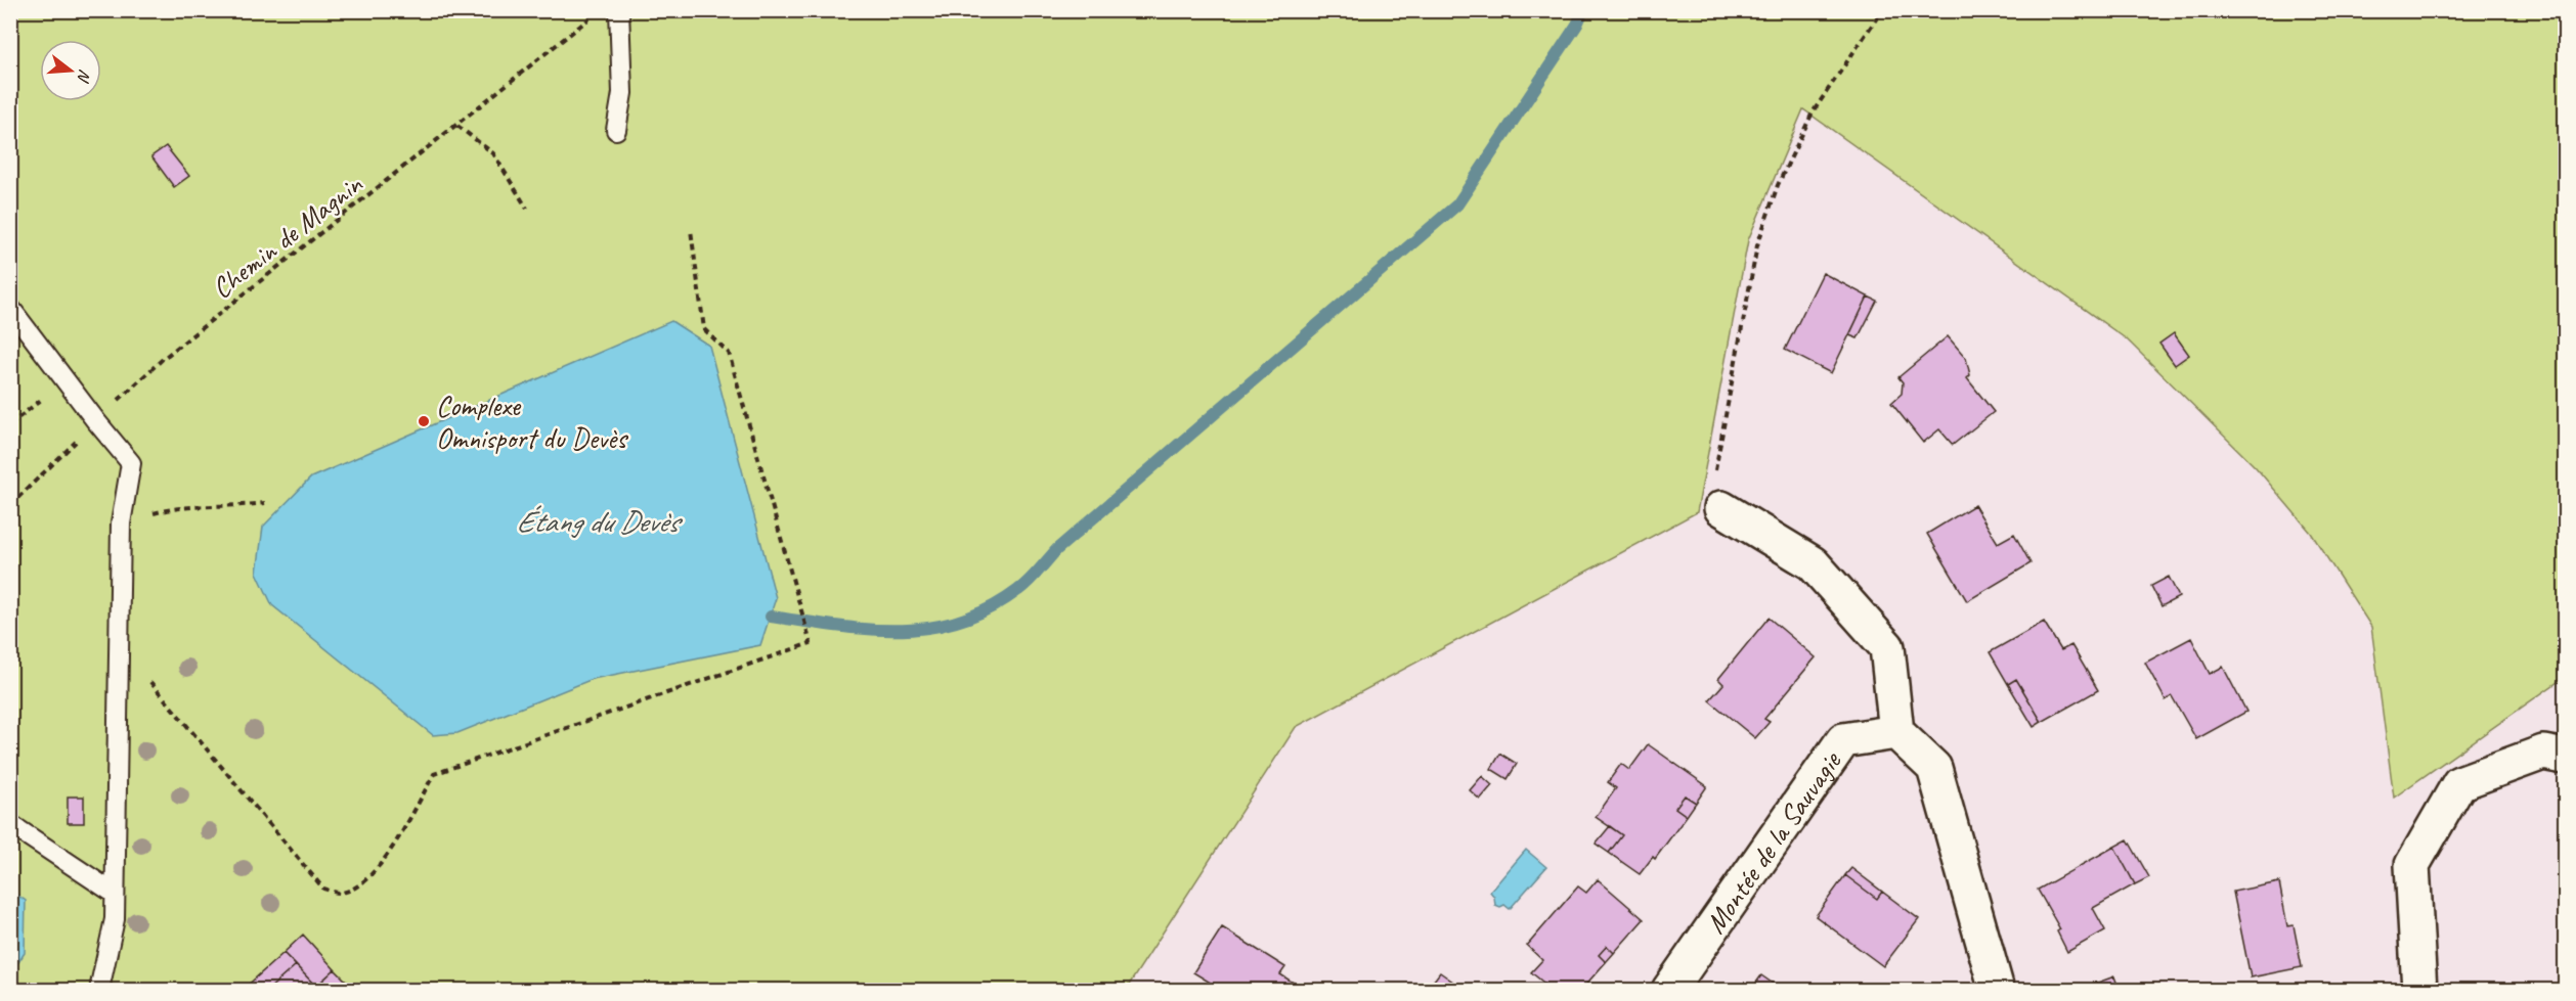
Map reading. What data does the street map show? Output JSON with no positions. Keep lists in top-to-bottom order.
{
  "streets": {
    "street": ["Montée de la Sauvagie"],
    "path": ["Chemin de Magnin"]
  },
  "water": ["Étang du Devès"],
  "places": ["Complexe Omnisport du Devès"],
  "north": "right"
}
